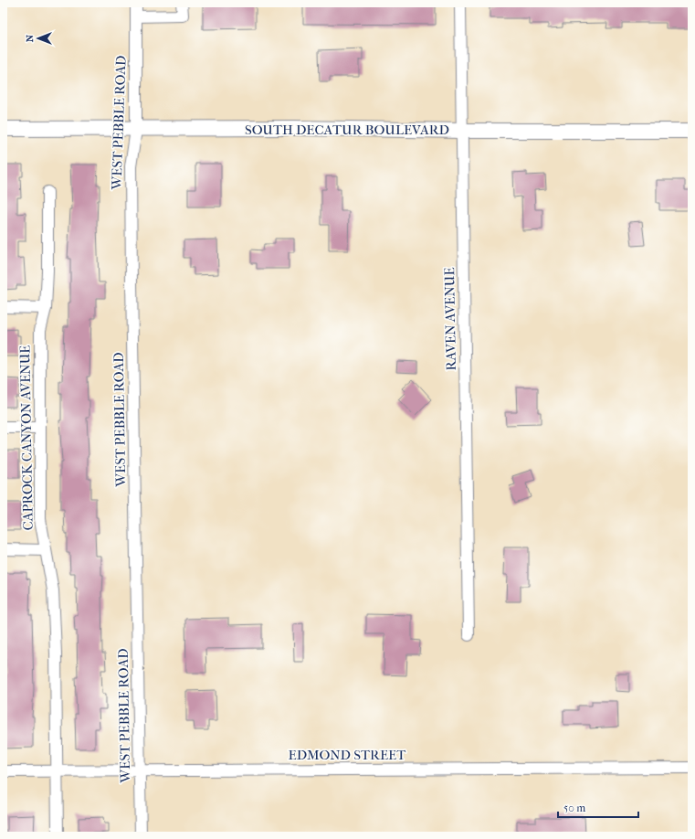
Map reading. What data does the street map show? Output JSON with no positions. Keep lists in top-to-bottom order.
{
  "streets": {
    "main road": ["SOUTH DECATUR BOULEVARD"],
    "street": [
      "WEST PEBBLE ROAD",
      "RAVEN AVENUE",
      "CAPROCK CANYON AVENUE",
      "EDMOND STREET"
    ]
  },
  "crossings": [
    ["WEST PEBBLE ROAD", "SOUTH DECATUR BOULEVARD"],
    ["WEST PEBBLE ROAD", "EDMOND STREET"],
    ["SOUTH DECATUR BOULEVARD", "RAVEN AVENUE"],
    ["CAPROCK CANYON AVENUE", "EDMOND STREET"]
  ],
  "scale_bar": "50 m",
  "north": "left"
}
